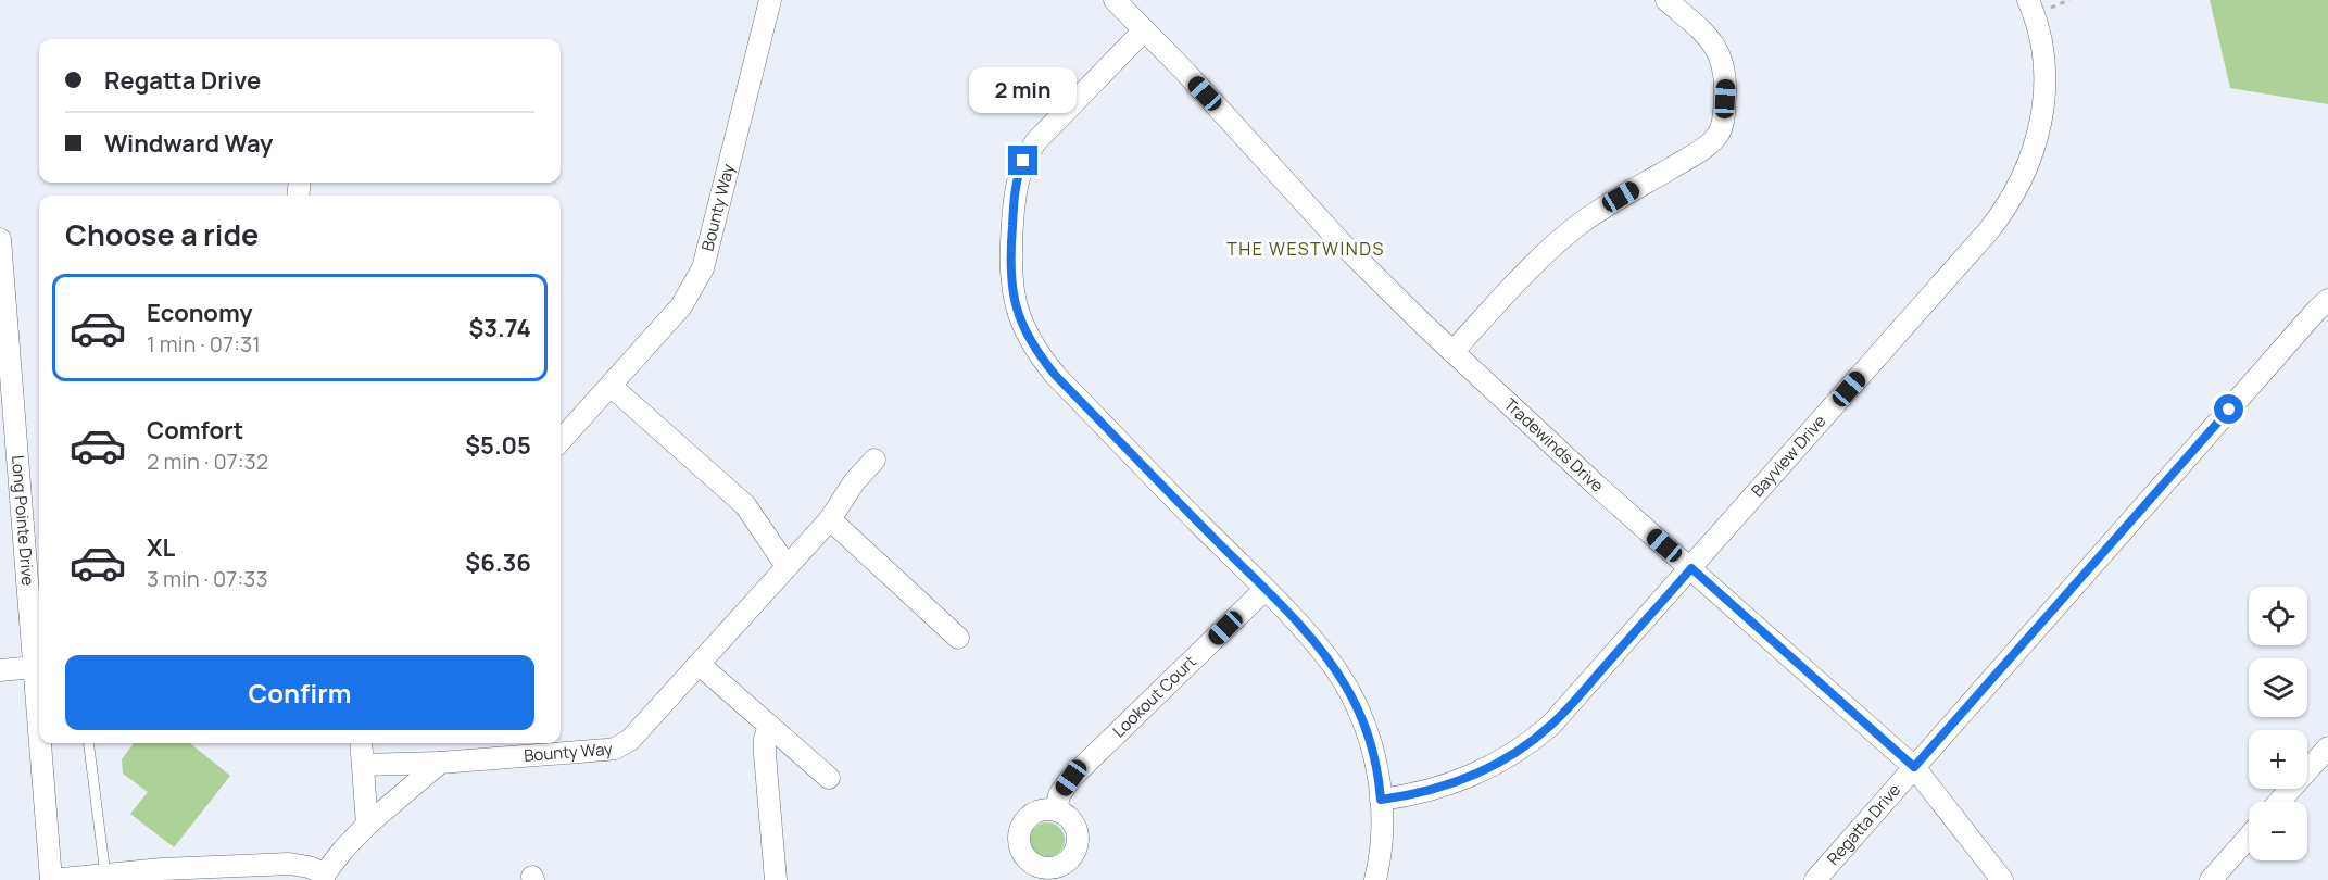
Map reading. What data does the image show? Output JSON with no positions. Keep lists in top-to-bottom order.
{
  "streets": {
    "street": [
      "Bounty Way",
      "Tradewinds Drive",
      "Bayview Drive",
      "Long Pointe Drive",
      "Lookout Court",
      "Regatta Drive"
    ]
  },
  "crossings": [
    ["Tradewinds Drive", "Bayview Drive"],
    ["Tradewinds Drive", "Regatta Drive"]
  ],
  "districts": ["THE WESTWINDS"],
  "page": {
    "banner": ["Regatta Drive", "Windward Way"],
    "bubble": "2 min",
    "heading": "Choose a ride",
    "list": [
      {
        "name": "Economy",
        "note": "1 min · 07:31",
        "value": "$3.74"
      },
      {
        "name": "Comfort",
        "note": "2 min · 07:32",
        "value": "$5.05"
      },
      {
        "name": "XL",
        "note": "3 min · 07:33",
        "value": "$6.36"
      }
    ],
    "map_buttons": ["+", "−"],
    "buttons": "Confirm"
  }
}
